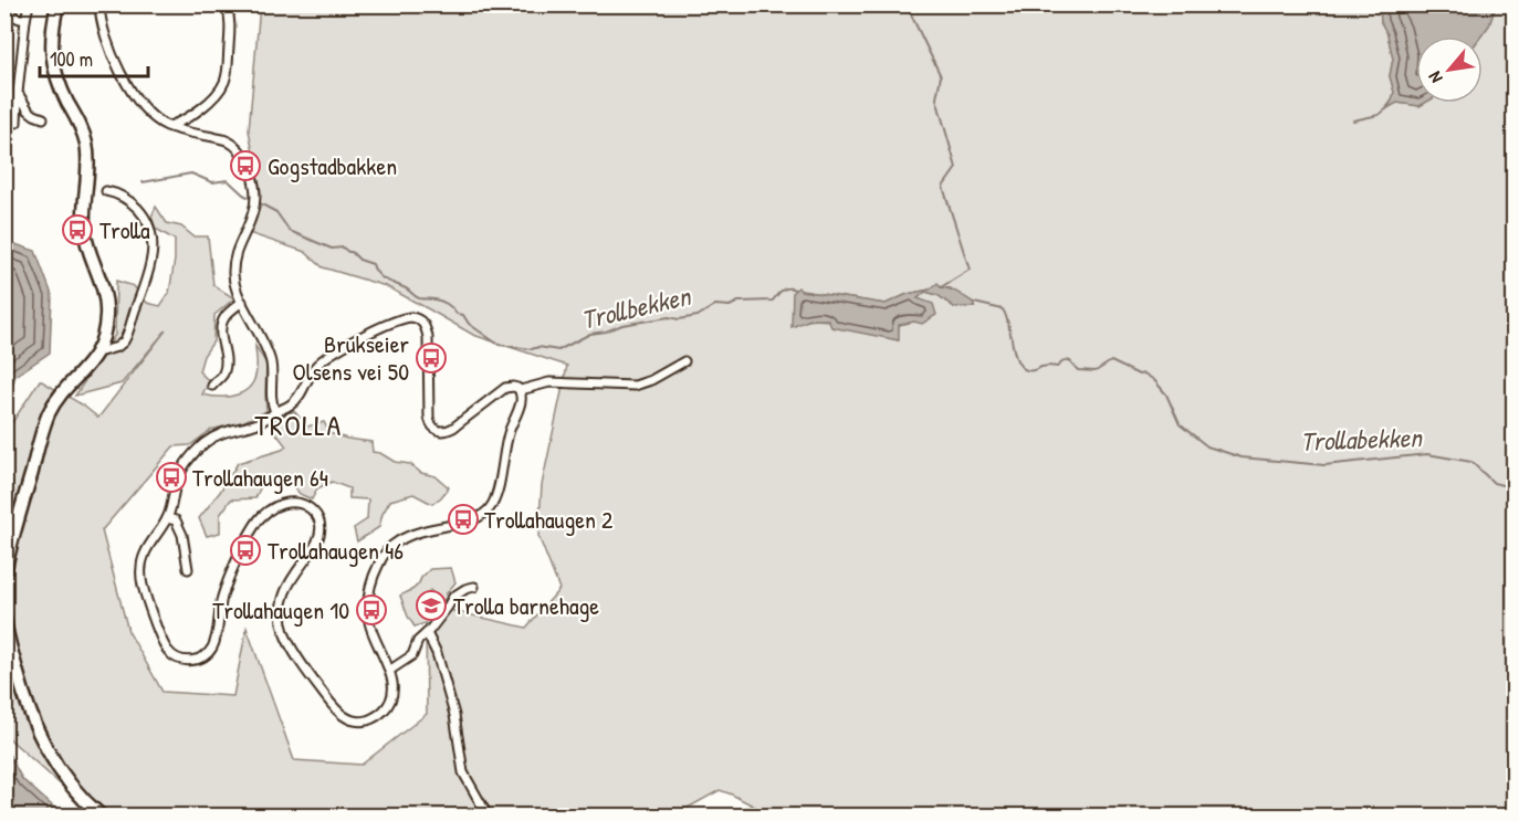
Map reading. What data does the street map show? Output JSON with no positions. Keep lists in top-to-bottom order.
{
  "districts": ["TROLLA"],
  "water": ["Trollbekken", "Trollabekken"],
  "places": {
    "bus stop": [
      "Gogstadbakken",
      "Trolla",
      "Brukseier Olsens vei 50",
      "Trollahaugen 64",
      "Trollahaugen 2",
      "Trollahaugen 46",
      "Trollahaugen 10"
    ],
    "school or university": ["Trolla barnehage"]
  },
  "scale_bar": "100 m",
  "north": "bottom left"
}
